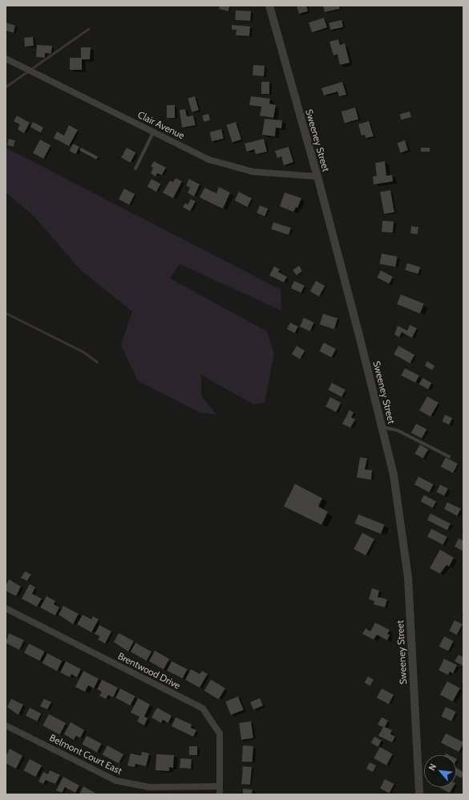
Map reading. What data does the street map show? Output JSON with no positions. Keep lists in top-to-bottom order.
{
  "streets": {
    "street": [
      "Clair Avenue",
      "Sweeney Street",
      "Brentwood Drive",
      "Belmont Court East"
    ]
  },
  "crossings": [
    ["Clair Avenue", "Sweeney Street"],
    ["Brentwood Drive", "Belmont Court East"]
  ],
  "north": "top left"
}
